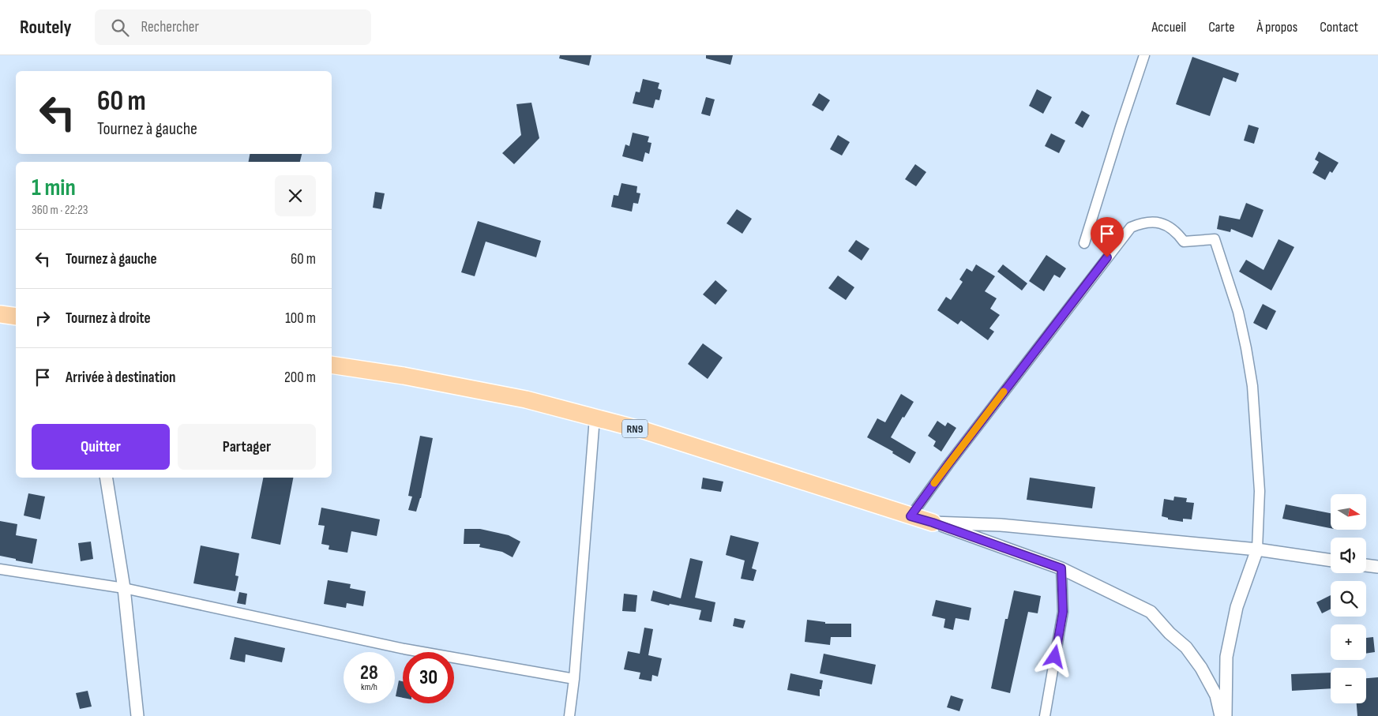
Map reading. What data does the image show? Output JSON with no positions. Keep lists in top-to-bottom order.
{
  "streets": {
    "highway": ["RN9"]
  },
  "north": "right",
  "page": {
    "header": "Routely",
    "search": "Rechercher",
    "nav": [
      "Accueil",
      "Carte",
      "À propos",
      "Contact"
    ],
    "turn": ["60 m", "Tournez à gauche"],
    "heading": ["1 min", "360 m · 22:23"],
    "list": [
      {
        "name": "Tournez à gauche",
        "value": "60 m"
      },
      {
        "name": "Tournez à droite",
        "value": "100 m"
      },
      {
        "name": "Arrivée à destination",
        "value": "200 m"
      }
    ],
    "buttons": ["Quitter", "Partager"],
    "map_buttons": ["+", "−"],
    "speed": "28 km/h",
    "limit": "30"
  }
}
